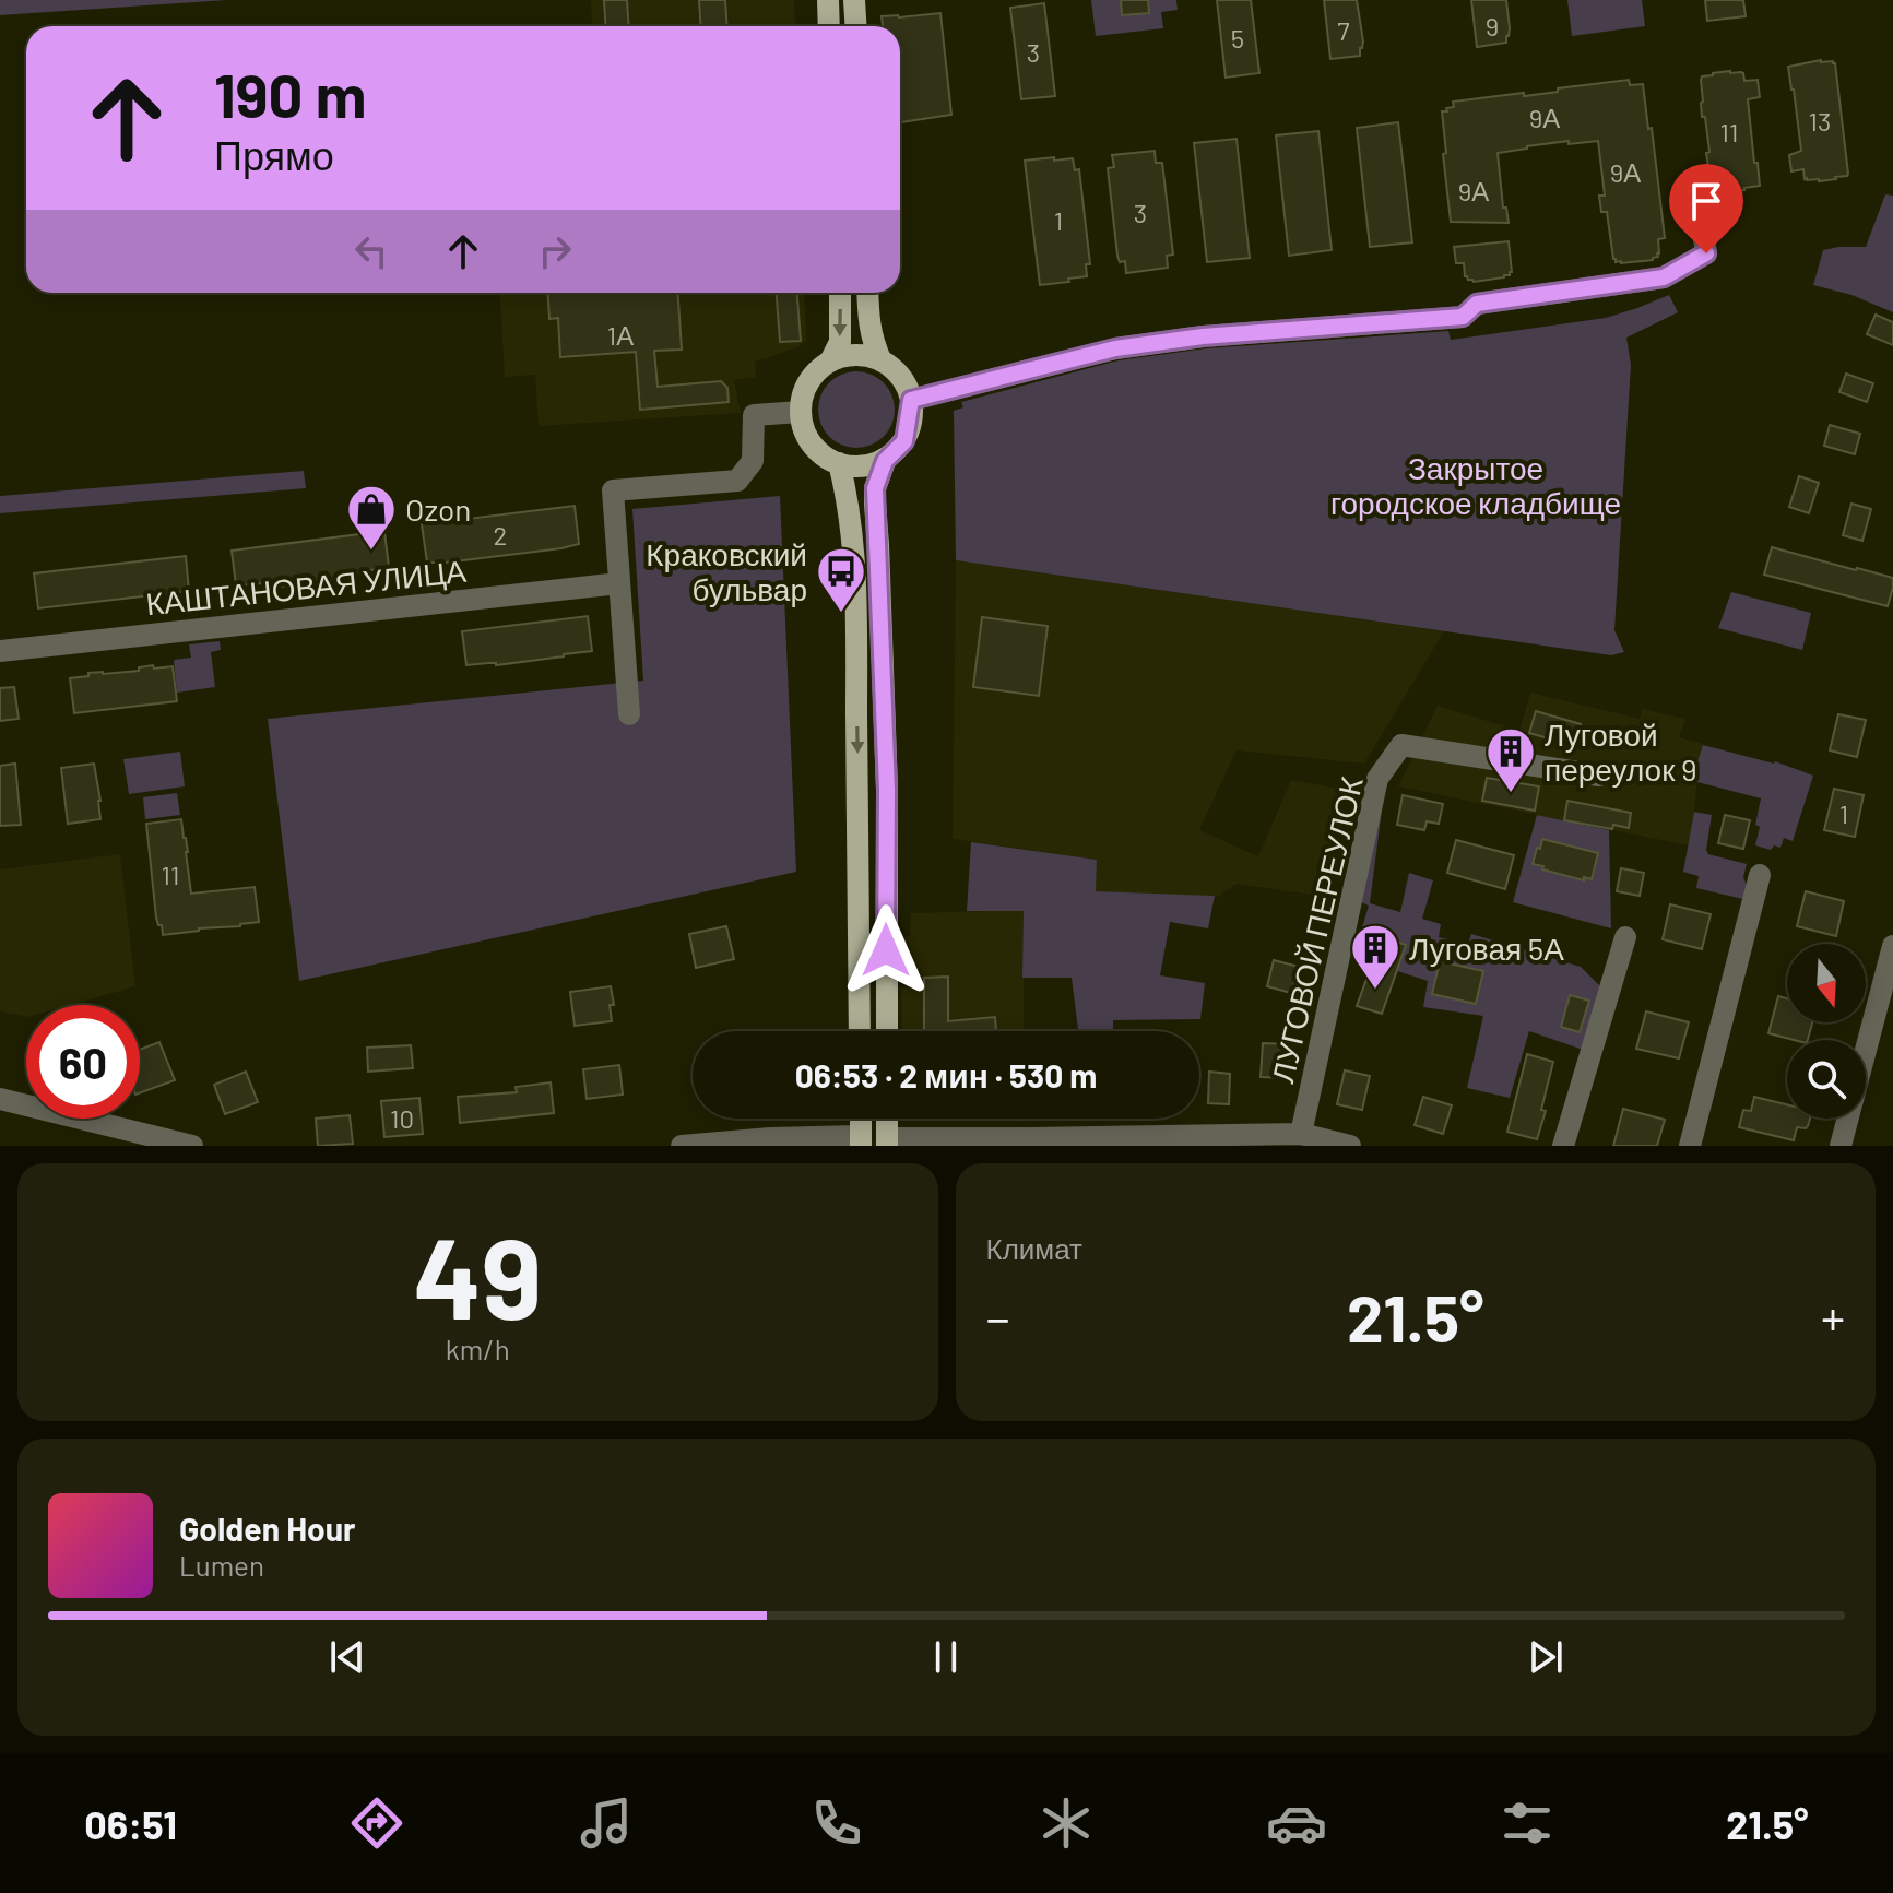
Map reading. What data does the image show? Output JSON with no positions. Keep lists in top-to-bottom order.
{
  "streets": {
    "street": ["КАШТАНОВАЯ УЛИЦА", "ЛУГОВОЙ ПЕРЕУЛОК"]
  },
  "parks": ["Закрытое городское кладбище"],
  "places": {
    "shop": ["Ozon"],
    "bus stop": ["Краковский бульвар"],
    "building": ["Луговой переулок 9", "Луговая 5А"]
  },
  "house_numbers": [
    "9",
    "7",
    "5",
    "3",
    "9А",
    "13",
    "11",
    "9А",
    "9А",
    "3",
    "1",
    "1А",
    "2",
    "1",
    "11",
    "10"
  ],
  "north": "bottom",
  "page": {
    "turn": ["190 m", "Прямо"],
    "limit": "60",
    "trip": "06:53 · 2 мин · 530 m",
    "tile": [
      ["49", "km/h"],
      "Климат"
    ],
    "heat": ["−", "21.5°", "+"],
    "song": ["Golden Hour", "Lumen"],
    "tabs": ["06:51", "21.5°"]
  }
}
